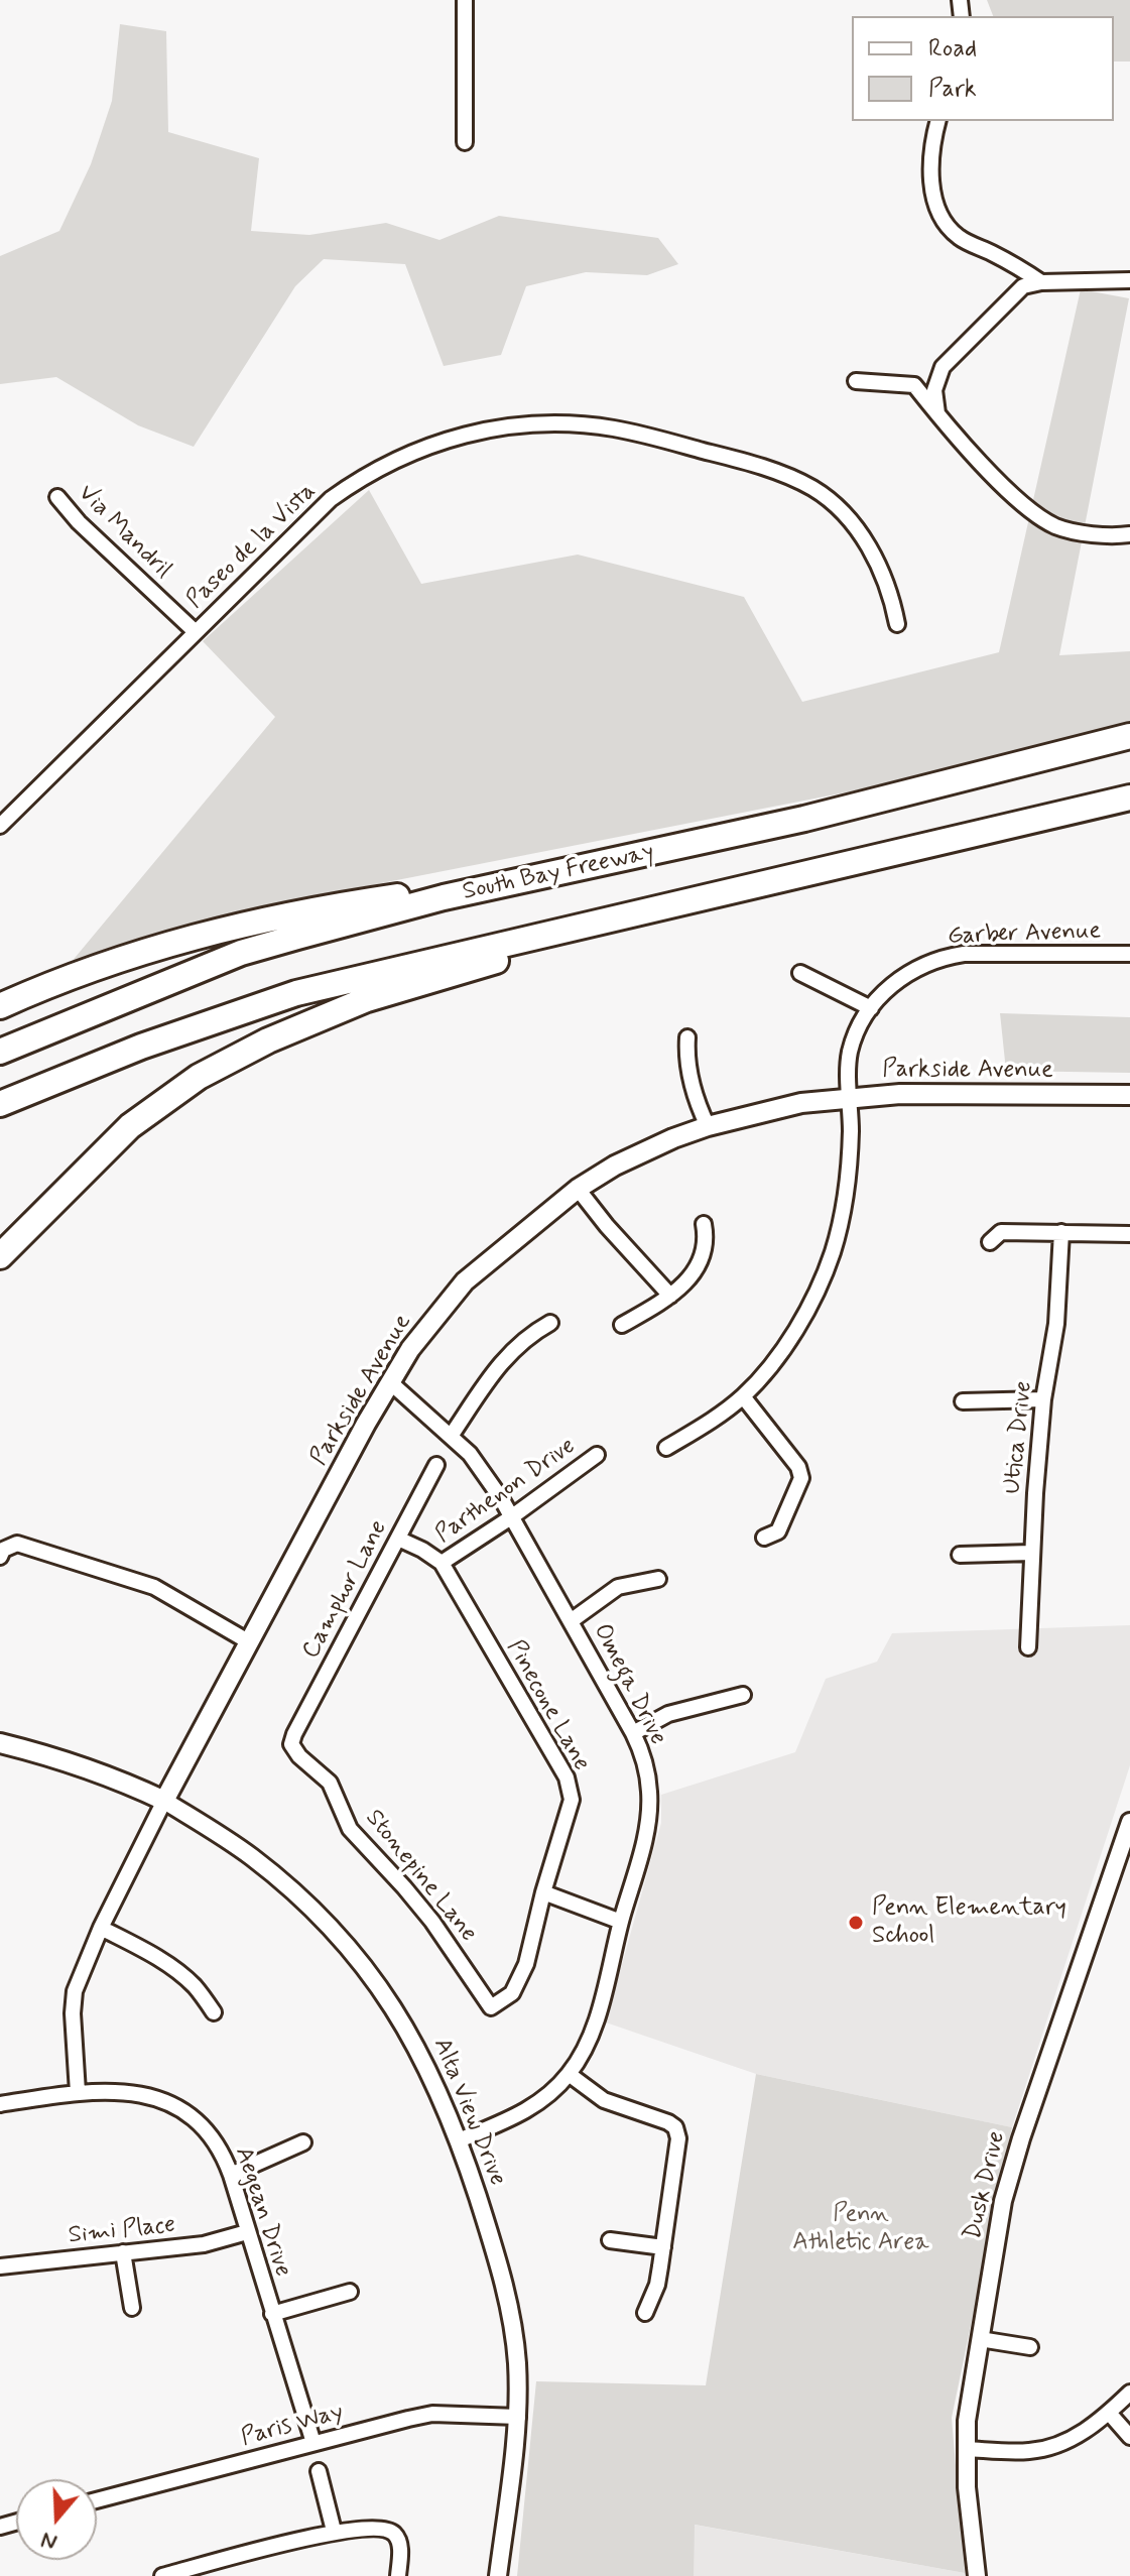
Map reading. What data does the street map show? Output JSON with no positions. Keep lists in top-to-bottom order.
{
  "streets": {
    "highway": ["South Bay Freeway"],
    "main road": ["Parkside Avenue", "Alta View Drive"],
    "street": [
      "Via Mandril",
      "Paseo de la Vista",
      "Garber Avenue",
      "Utica Drive",
      "Parthenon Drive",
      "Camphor Lane",
      "Omega Drive",
      "Pinecone Lane",
      "Stonepine Lane",
      "Dusk Drive",
      "Aegean Drive",
      "Simi Place",
      "Paris Way"
    ]
  },
  "crossings": [
    ["Via Mandril", "Paseo de la Vista"],
    ["Garber Avenue", "Parkside Avenue"],
    ["Parkside Avenue", "Omega Drive"],
    ["Parkside Avenue", "Alta View Drive"],
    ["Parkside Avenue", "Aegean Drive"],
    ["Parthenon Drive", "Omega Drive"],
    ["Parthenon Drive", "Pinecone Lane"],
    ["Camphor Lane", "Pinecone Lane"],
    ["Camphor Lane", "Stonepine Lane"],
    ["Omega Drive", "Alta View Drive"],
    ["Pinecone Lane", "Stonepine Lane"],
    ["Alta View Drive", "Paris Way"],
    ["Aegean Drive", "Simi Place"],
    ["Aegean Drive", "Paris Way"]
  ],
  "parks": ["Penn Athletic Area"],
  "places": ["Penn Elementary School"],
  "legend": ["Road", "Park"],
  "north": "bottom"
}
